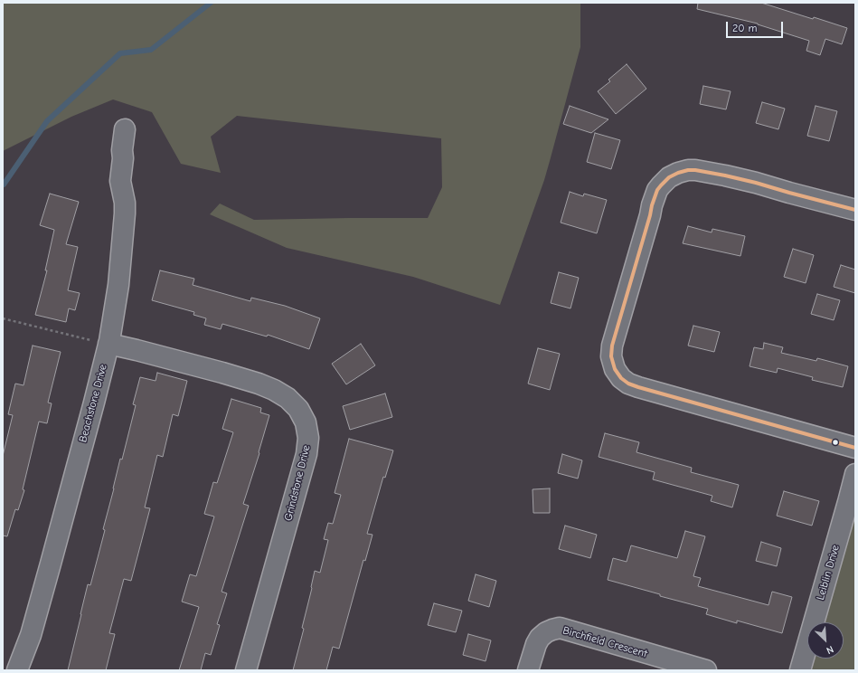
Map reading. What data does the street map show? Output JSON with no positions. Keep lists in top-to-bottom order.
{
  "streets": {
    "street": [
      "Beachstone Drive",
      "Grindstone Drive",
      "Leiblin Drive",
      "Birchfield Crescent"
    ]
  },
  "crossings": [
    ["Beachstone Drive", "Grindstone Drive"]
  ],
  "scale_bar": "20 m",
  "north": "bottom right"
}
